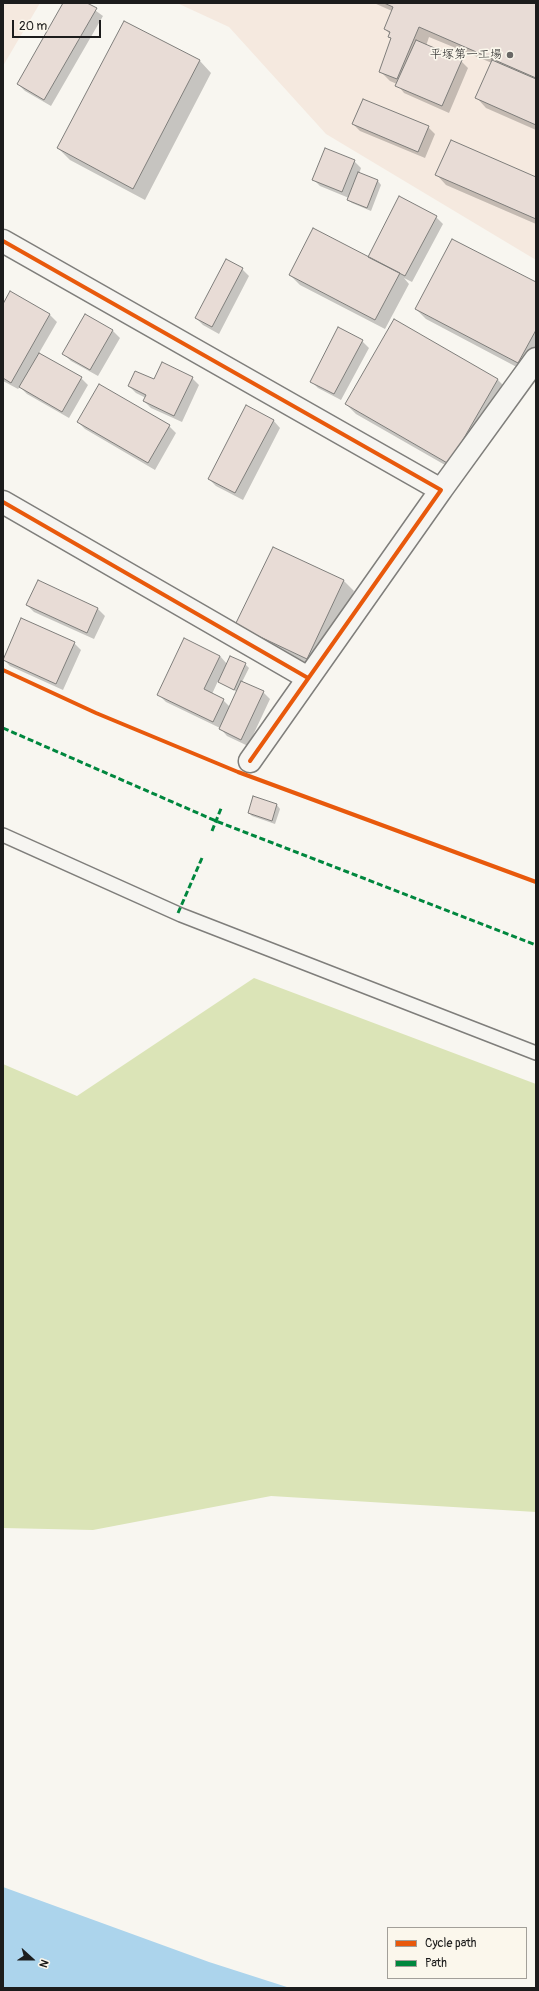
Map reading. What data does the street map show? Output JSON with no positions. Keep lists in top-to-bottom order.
{
  "places": ["平塚第一工場"],
  "legend": ["Cycle path", "Path"],
  "scale_bar": "20 m",
  "north": "right"
}
